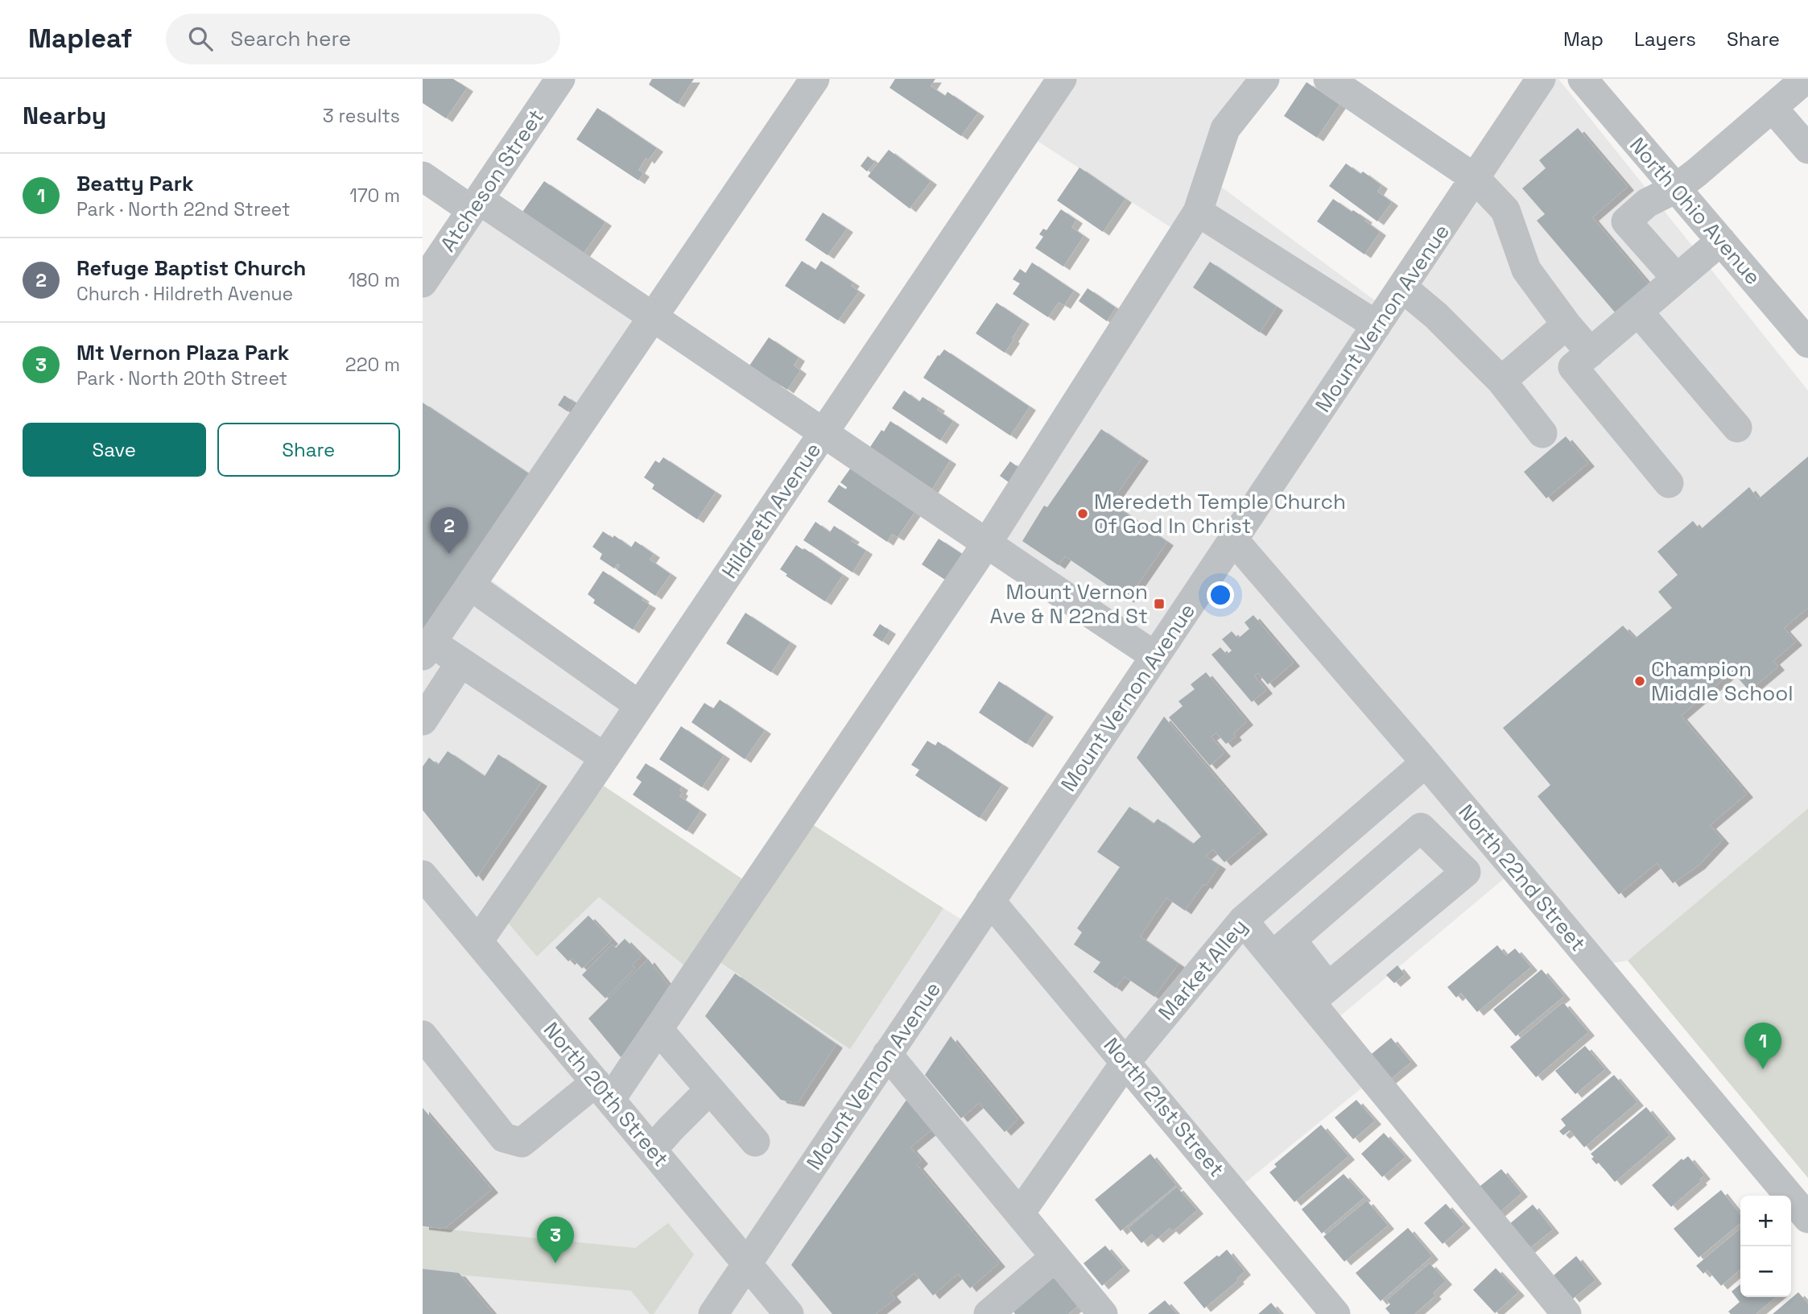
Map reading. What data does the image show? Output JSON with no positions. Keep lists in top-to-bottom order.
{
  "streets": {
    "street": [
      "Atcheson Street",
      "North Ohio Avenue",
      "Mount Vernon Avenue",
      "Hildreth Avenue",
      "North 22nd Street",
      "Market Alley",
      "North 20th Street",
      "North 21st Street"
    ]
  },
  "crossings": [
    ["Mount Vernon Avenue", "North 22nd Street"],
    ["Mount Vernon Avenue", "North 20th Street"],
    ["Mount Vernon Avenue", "North 21st Street"],
    ["Hildreth Avenue", "North 20th Street"],
    ["North 22nd Street", "Market Alley"],
    ["Market Alley", "North 21st Street"]
  ],
  "places": {
    "other": ["Meredeth Temple Church Of God In Christ", "Champion Middle School"],
    "transit": ["Mount Vernon Ave & N 22nd St"]
  },
  "page": {
    "header": "Mapleaf",
    "search": "Search here",
    "nav": ["Map", "Layers", "Share"],
    "heading": ["Nearby", "3 results"],
    "list": [
      {
        "mark": "1",
        "name": "Beatty Park",
        "note": "Park · North 22nd Street",
        "value": "170 m"
      },
      {
        "mark": "2",
        "name": "Refuge Baptist Church",
        "note": "Church · Hildreth Avenue",
        "value": "180 m"
      },
      {
        "mark": "3",
        "name": "Mt Vernon Plaza Park",
        "note": "Park · North 20th Street",
        "value": "220 m"
      }
    ],
    "buttons": ["Save", "Share"],
    "pins": ["2", "1", "3"],
    "map_buttons": ["+", "−"]
  }
}
